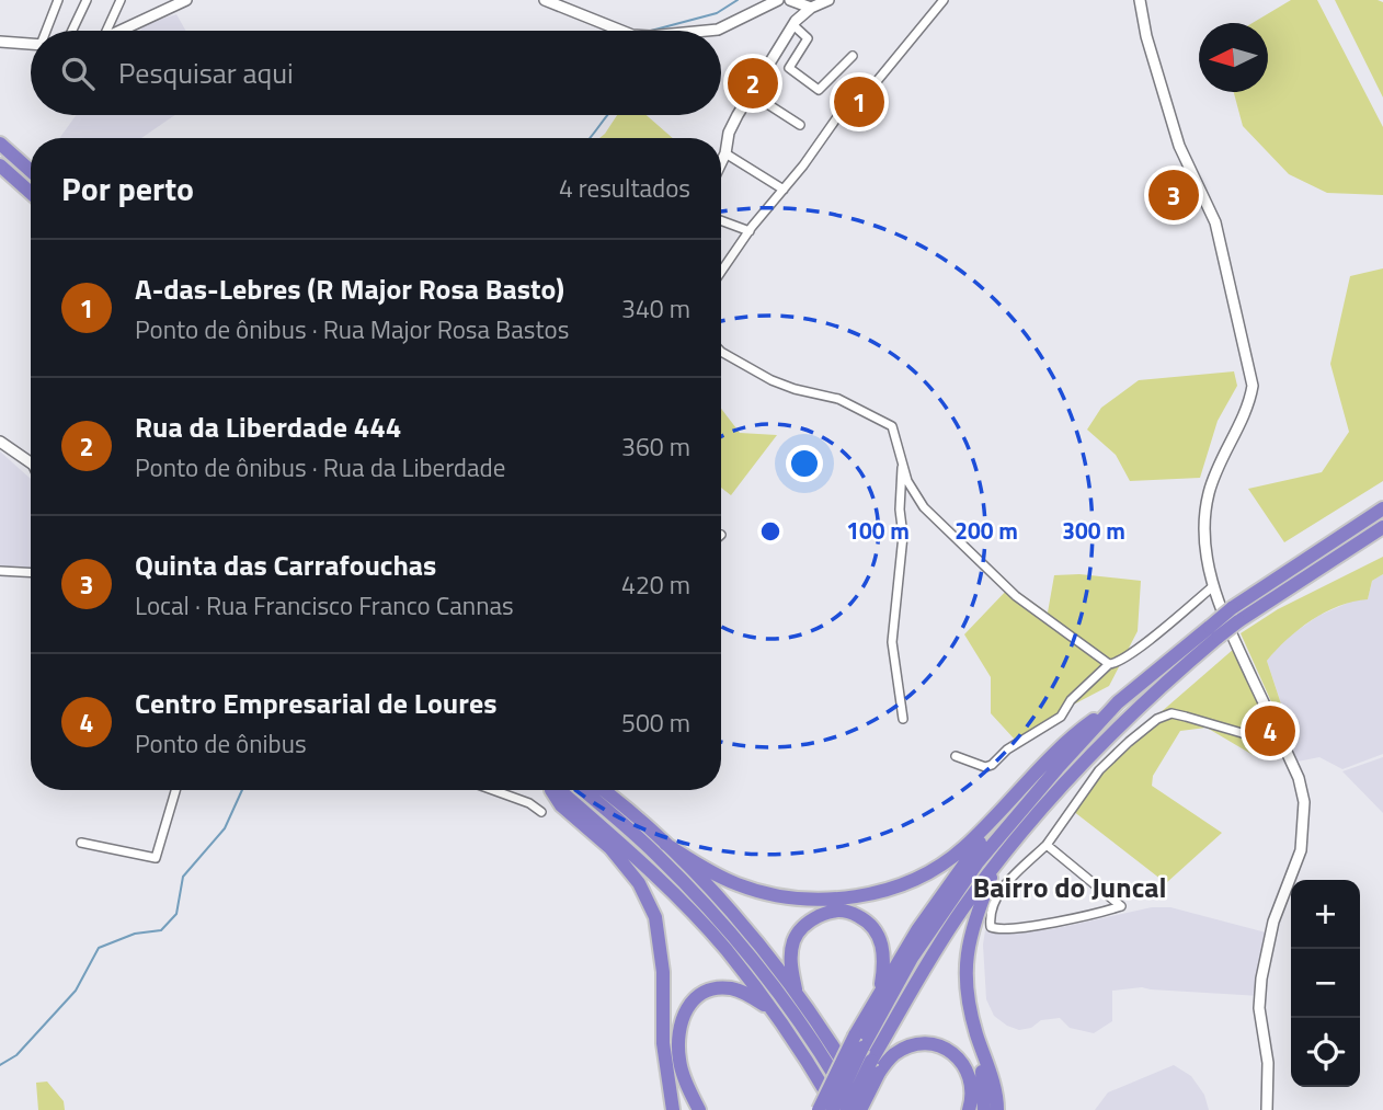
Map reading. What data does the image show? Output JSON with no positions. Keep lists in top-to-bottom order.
{
  "districts": ["Bairro do Juncal"],
  "north": "left",
  "page": {
    "search": "Pesquisar aqui",
    "pins": [
      "2",
      "1",
      "3",
      "4"
    ],
    "heading": ["Por perto", "4 resultados"],
    "list": [
      {
        "mark": "1",
        "name": "A-das-Lebres (R Major Rosa Basto)",
        "note": "Ponto de ônibus · Rua Major Rosa Bastos",
        "value": "340 m"
      },
      {
        "mark": "2",
        "name": "Rua da Liberdade 444",
        "note": "Ponto de ônibus · Rua da Liberdade",
        "value": "360 m"
      },
      {
        "mark": "3",
        "name": "Quinta das Carrafouchas",
        "note": "Local · Rua Francisco Franco Cannas",
        "value": "420 m"
      },
      {
        "mark": "4",
        "name": "Centro Empresarial de Loures",
        "note": "Ponto de ônibus",
        "value": "500 m"
      }
    ],
    "map_buttons": ["+", "−"]
  },
  "rings": ["100 m", "200 m", "300 m"]
}
